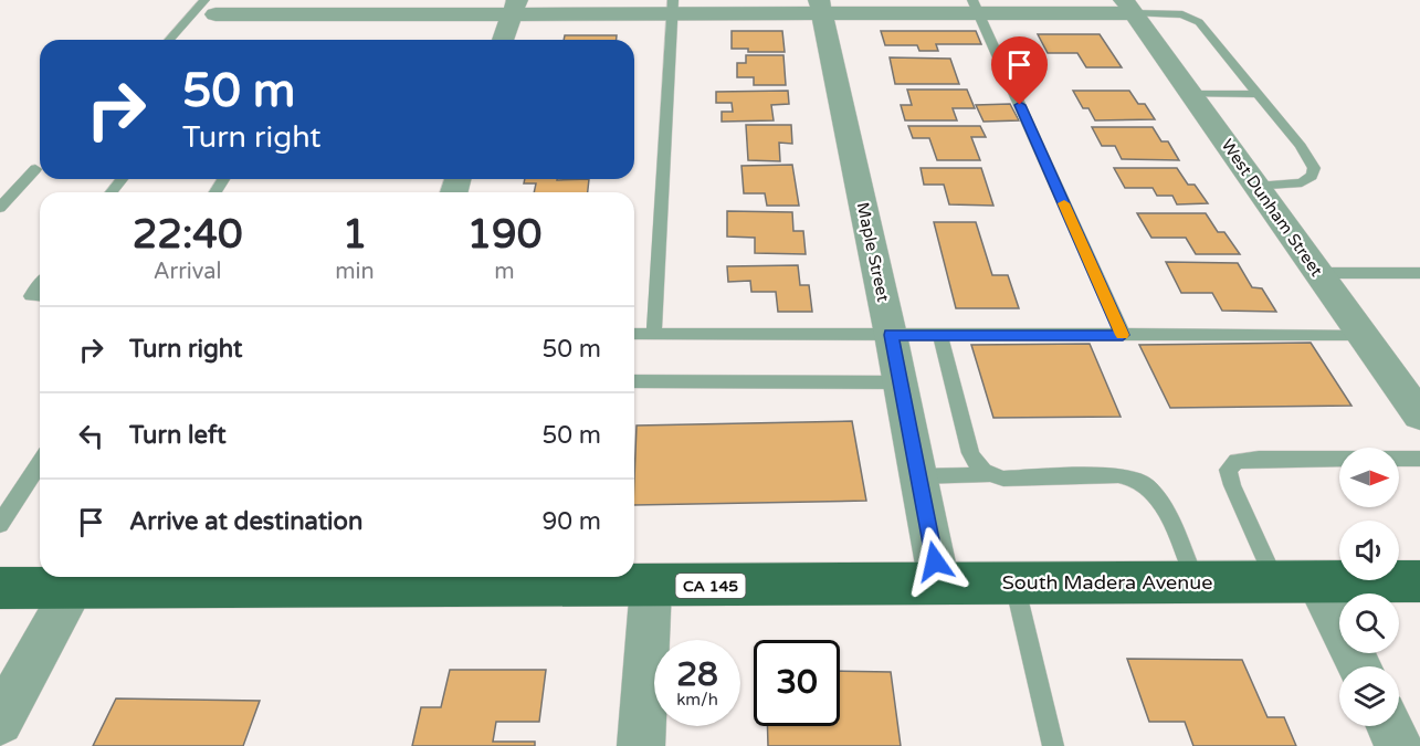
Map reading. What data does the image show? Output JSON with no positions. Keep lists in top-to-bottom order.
{
  "streets": {
    "main road": ["South Madera Avenue", "CA 145"],
    "street": ["West Dunham Street", "Maple Street"]
  },
  "crossings": [
    ["Maple Street", "South Madera Avenue"]
  ],
  "north": "right",
  "page": {
    "turn": ["50 m", "Turn right"],
    "eta": [
      "22:40",
      "Arrival",
      "1",
      "min",
      "190",
      "m"
    ],
    "list": [
      {
        "name": "Turn right",
        "value": "50 m"
      },
      {
        "name": "Turn left",
        "value": "50 m"
      },
      {
        "name": "Arrive at destination",
        "value": "90 m"
      }
    ],
    "speed": "28 km/h",
    "limit": "30"
  }
}
